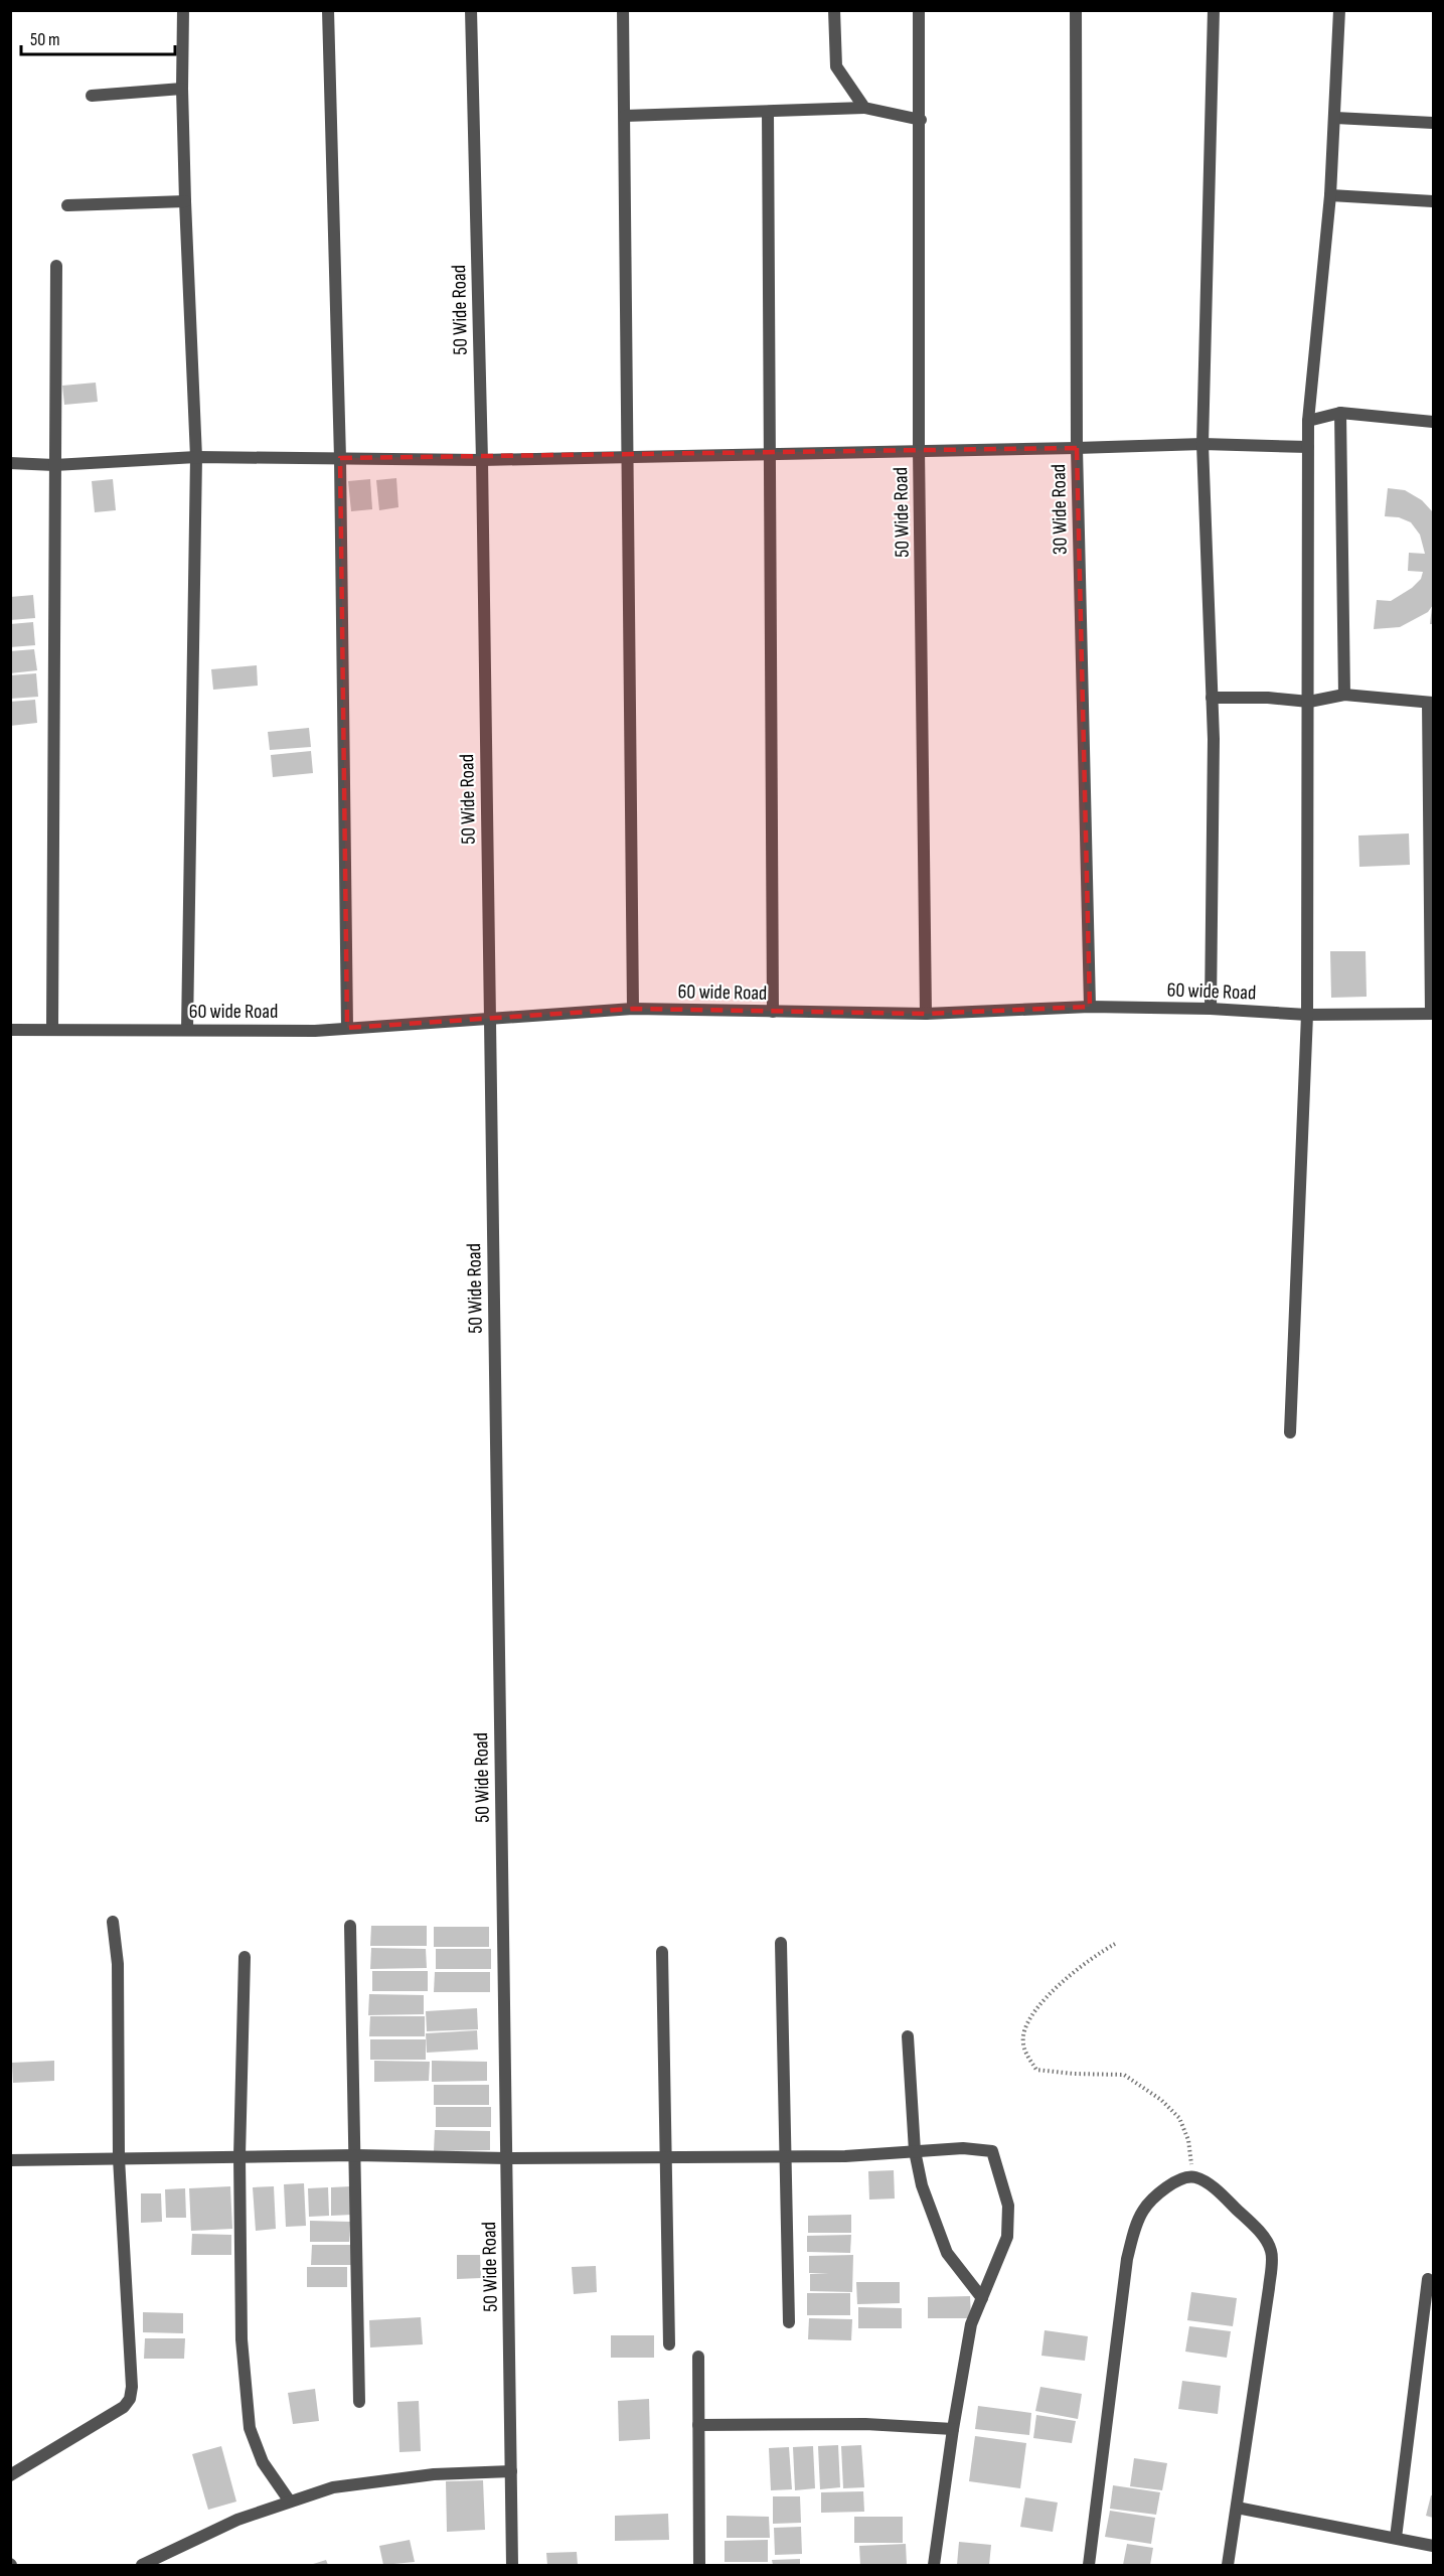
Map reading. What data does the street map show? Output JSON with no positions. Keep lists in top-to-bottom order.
{
  "streets": {
    "street": ["50 Wide Road", "30 Wide Road", "60 wide Road"]
  },
  "crossings": [
    ["50 Wide Road", "60 wide Road"],
    ["30 Wide Road", "60 wide Road"]
  ],
  "scale_bar": "50 m"
}
